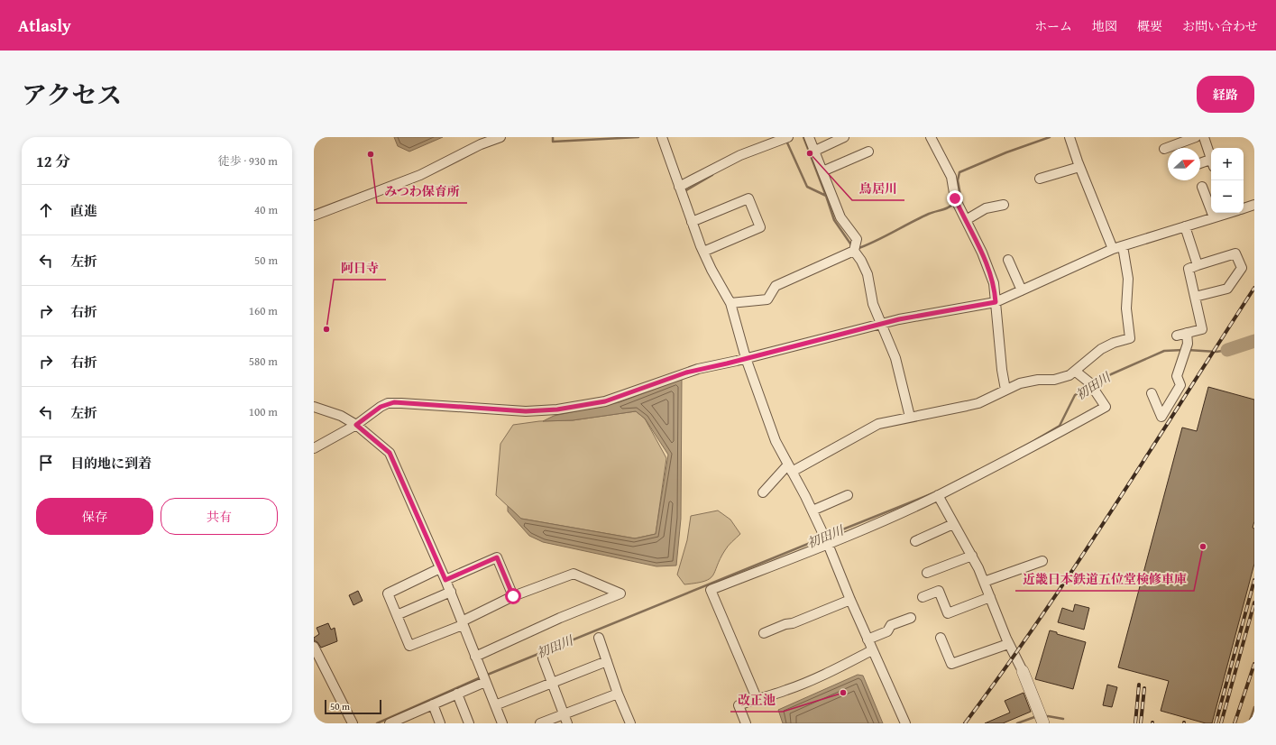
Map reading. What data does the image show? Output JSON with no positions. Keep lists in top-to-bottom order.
{
  "water": ["初田川"],
  "places": [
    "鳥居川",
    "みつわ保育所",
    "阿日寺",
    "近畿日本鉄道五位堂検修車庫",
    "改正池"
  ],
  "scale_bar": "50 m",
  "north": "right",
  "page": {
    "header": "Atlasly",
    "nav": [
      "ホーム",
      "地図",
      "概要",
      "お問い合わせ"
    ],
    "title": "アクセス",
    "buttons": [
      "経路",
      ["保存", "共有"]
    ],
    "heading": ["12 分", "徒歩 · 930 m"],
    "map_buttons": ["+", "−"],
    "list": [
      ["直進", "40 m"],
      ["左折", "50 m"],
      ["右折", "160 m"],
      ["右折", "580 m"],
      ["左折", "100 m"],
      "目的地に到着"
    ],
    "scale": "50 m"
  }
}
